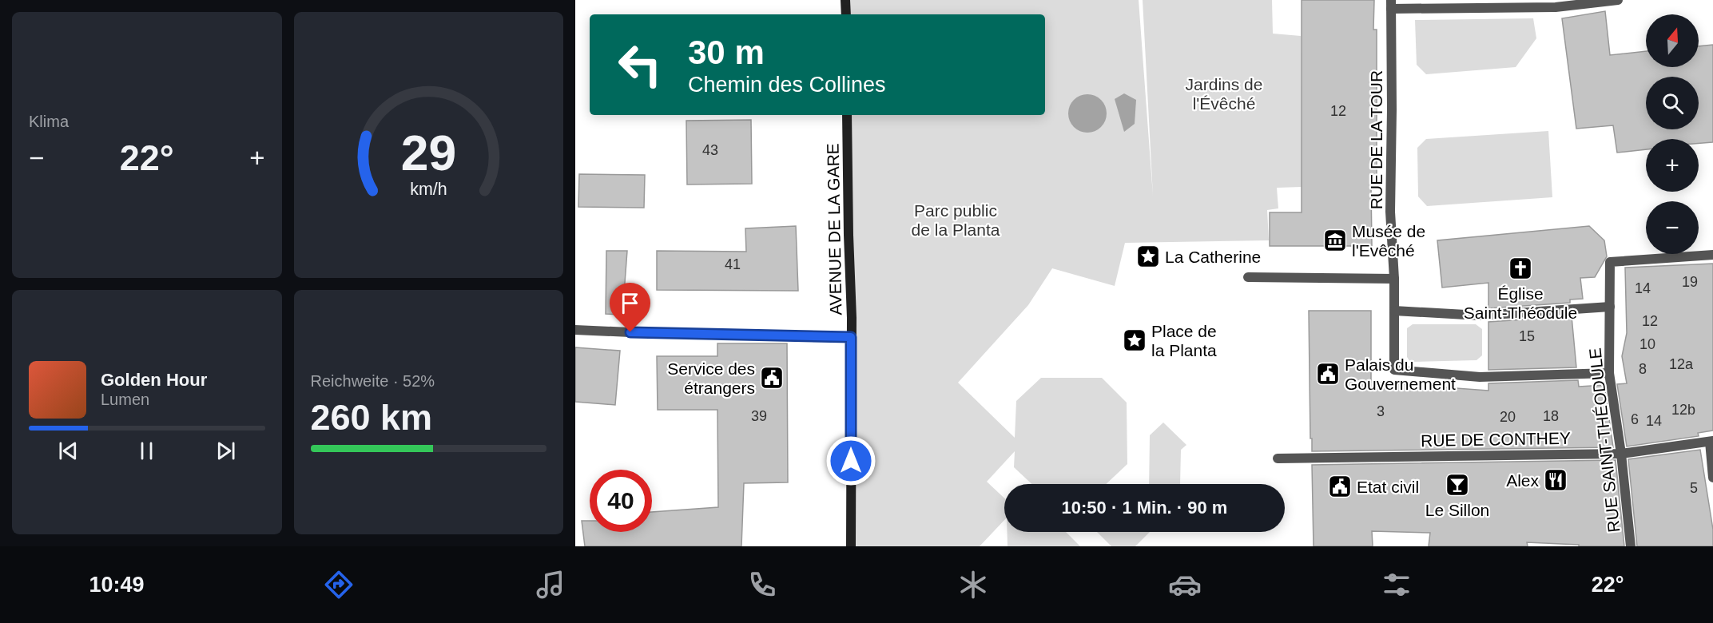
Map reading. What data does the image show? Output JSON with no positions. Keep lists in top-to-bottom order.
{
  "streets": {
    "street": [
      "RUE DE LA TOUR",
      "AVENUE DE LA GARE",
      "RUE DE CONTHEY",
      "RUE SAINT-THÉODULE"
    ]
  },
  "crossings": [
    ["RUE DE LA TOUR", "RUE SAINT-THÉODULE"],
    ["RUE DE CONTHEY", "RUE SAINT-THÉODULE"]
  ],
  "parks": ["Jardins de l'Évêché", "Parc public de la Planta"],
  "places": {
    "museum": ["Musée de l'Evêché"],
    "place": ["La Catherine", "Place de la Planta"],
    "church": ["Église Saint-Théodule"],
    "public building": ["Palais du Gouvernement", "Service des étrangers", "Etat civil"],
    "restaurant": ["Alex"],
    "bar": ["Le Sillon"]
  },
  "house_numbers": [
    "12",
    "43",
    "41",
    "19",
    "14",
    "12",
    "15",
    "10",
    "12a",
    "8",
    "12b",
    "3",
    "39",
    "18",
    "20",
    "6",
    "14",
    "5"
  ],
  "north": "top",
  "page": {
    "tile": [
      "Klima",
      ["Reichweite · 52%", "260 km"]
    ],
    "map_buttons": ["+", "−"],
    "turn": ["30 m", "Chemin des Collines"],
    "heat": ["−", "22°", "+"],
    "song": ["Golden Hour", "Lumen"],
    "limit": "40",
    "trip": "10:50 · 1 Min. · 90 m",
    "tabs": ["10:49", "22°"],
    "gauge": ["29", "km/h"]
  }
}
